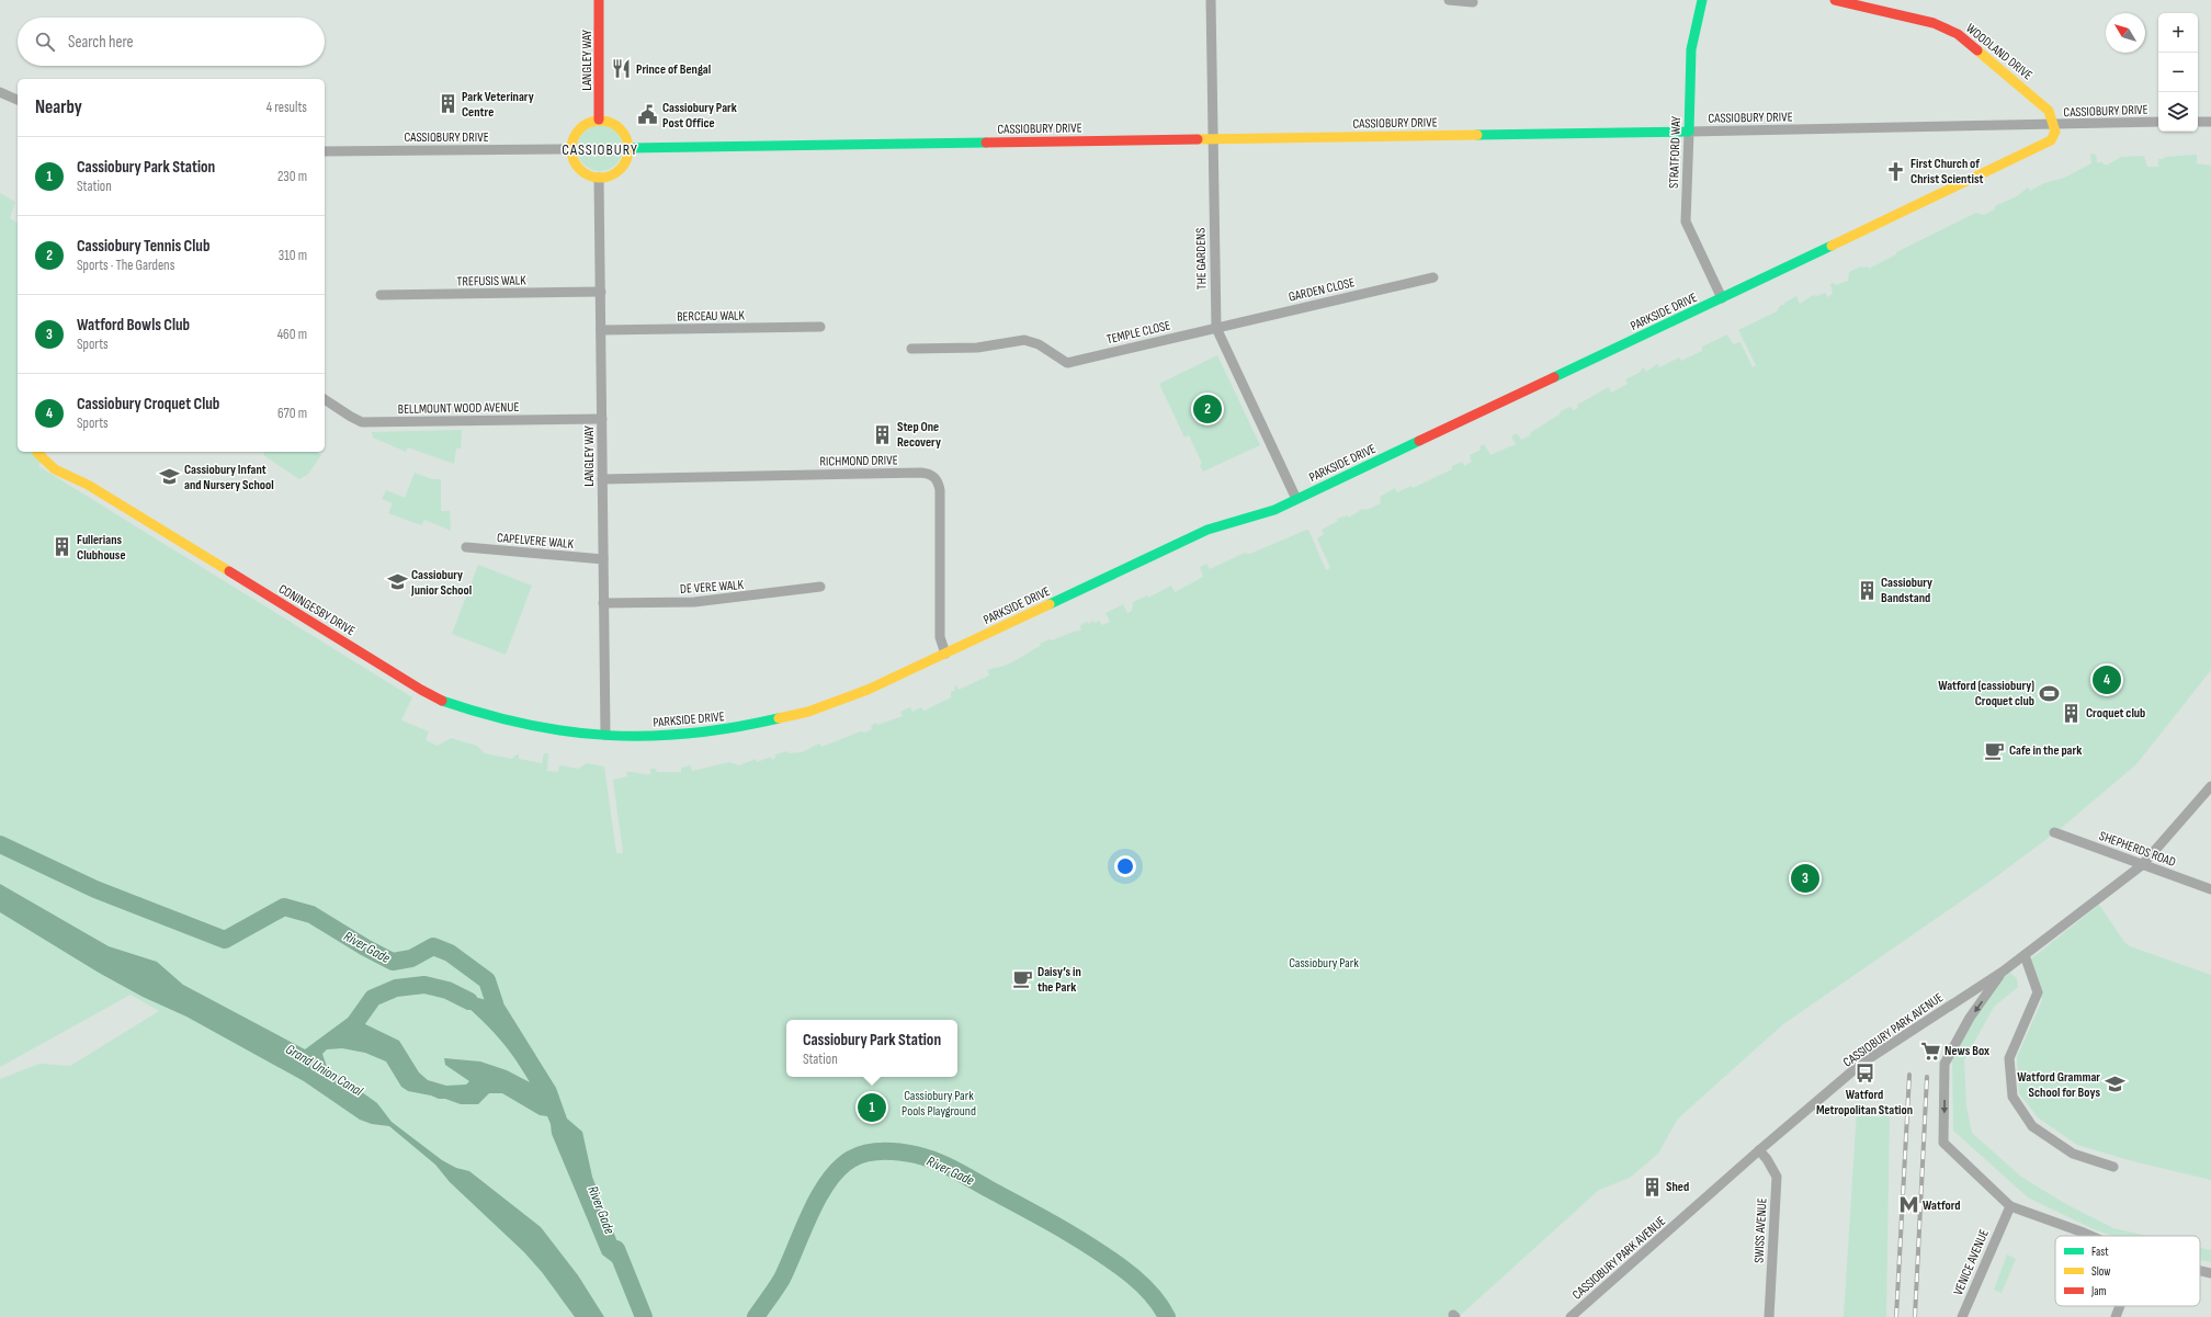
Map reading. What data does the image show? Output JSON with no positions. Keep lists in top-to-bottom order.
{
  "streets": {
    "street": [
      "WOODLAND DRIVE",
      "LANGLEY WAY",
      "CASSIOBURY DRIVE",
      "STRATFORD WAY",
      "THE GARDENS",
      "TREFUSIS WALK",
      "GARDEN CLOSE",
      "PARKSIDE DRIVE",
      "BERCEAU WALK",
      "TEMPLE CLOSE",
      "BELLMOUNT WOOD AVENUE",
      "RICHMOND DRIVE",
      "CAPELVERE WALK",
      "DE VERE WALK",
      "CONINGESBY DRIVE",
      "SHEPHERDS ROAD",
      "CASSIOBURY PARK AVENUE",
      "SWISS AVENUE",
      "VENICE AVENUE"
    ]
  },
  "crossings": [
    ["WOODLAND DRIVE", "CASSIOBURY DRIVE"],
    ["WOODLAND DRIVE", "PARKSIDE DRIVE"],
    ["LANGLEY WAY", "CASSIOBURY DRIVE"],
    ["LANGLEY WAY", "TREFUSIS WALK"],
    ["LANGLEY WAY", "PARKSIDE DRIVE"],
    ["LANGLEY WAY", "BERCEAU WALK"],
    ["LANGLEY WAY", "BELLMOUNT WOOD AVENUE"],
    ["LANGLEY WAY", "RICHMOND DRIVE"],
    ["LANGLEY WAY", "CAPELVERE WALK"],
    ["LANGLEY WAY", "DE VERE WALK"],
    ["LANGLEY WAY", "CONINGESBY DRIVE"],
    ["CASSIOBURY DRIVE", "STRATFORD WAY"],
    ["CASSIOBURY DRIVE", "THE GARDENS"],
    ["CASSIOBURY DRIVE", "PARKSIDE DRIVE"],
    ["STRATFORD WAY", "PARKSIDE DRIVE"],
    ["THE GARDENS", "GARDEN CLOSE"],
    ["THE GARDENS", "PARKSIDE DRIVE"],
    ["THE GARDENS", "TEMPLE CLOSE"],
    ["GARDEN CLOSE", "TEMPLE CLOSE"],
    ["PARKSIDE DRIVE", "RICHMOND DRIVE"],
    ["PARKSIDE DRIVE", "CONINGESBY DRIVE"],
    ["SHEPHERDS ROAD", "CASSIOBURY PARK AVENUE"],
    ["CASSIOBURY PARK AVENUE", "SWISS AVENUE"]
  ],
  "districts": ["CASSIOBURY"],
  "water": ["River Gade", "Grand Union Canal"],
  "parks": ["Cassiobury Park", "Cassiobury Park Pools Playground"],
  "places": {
    "restaurant": ["Prince of Bengal"],
    "building": [
      "Park Veterinary Centre",
      "Step One Recovery",
      "Fullerians Clubhouse",
      "Cassiobury Bandstand",
      "Croquet club",
      "Shed"
    ],
    "public building": ["Cassiobury Park Post Office"],
    "church": ["First Church of Christ Scientist"],
    "school or university": ["Cassiobury Infant and Nursery School", "Cassiobury Junior School", "Watford Grammar School for Boys"],
    "sports": ["Watford (cassiobury) Croquet club"],
    "cafe": ["Cafe in the park", "Daisy’s in the Park"],
    "supermarket": ["News Box"],
    "bus stop": ["Watford Metropolitan Station"],
    "metro station": ["Watford"]
  },
  "legend": ["Fast", "Slow", "Jam"],
  "north": "top left",
  "page": {
    "map_buttons": ["+", "−"],
    "search": "Search here",
    "heading": ["Nearby", "4 results"],
    "list": [
      {
        "mark": "1",
        "name": "Cassiobury Park Station",
        "note": "Station",
        "value": "230 m"
      },
      {
        "mark": "2",
        "name": "Cassiobury Tennis Club",
        "note": "Sports · The Gardens",
        "value": "310 m"
      },
      {
        "mark": "3",
        "name": "Watford Bowls Club",
        "note": "Sports",
        "value": "460 m"
      },
      {
        "mark": "4",
        "name": "Cassiobury Croquet Club",
        "note": "Sports",
        "value": "670 m"
      }
    ],
    "pins": [
      "2",
      "4",
      "3",
      "1"
    ],
    "popup": ["Cassiobury Park Station", "Station"]
  }
}
